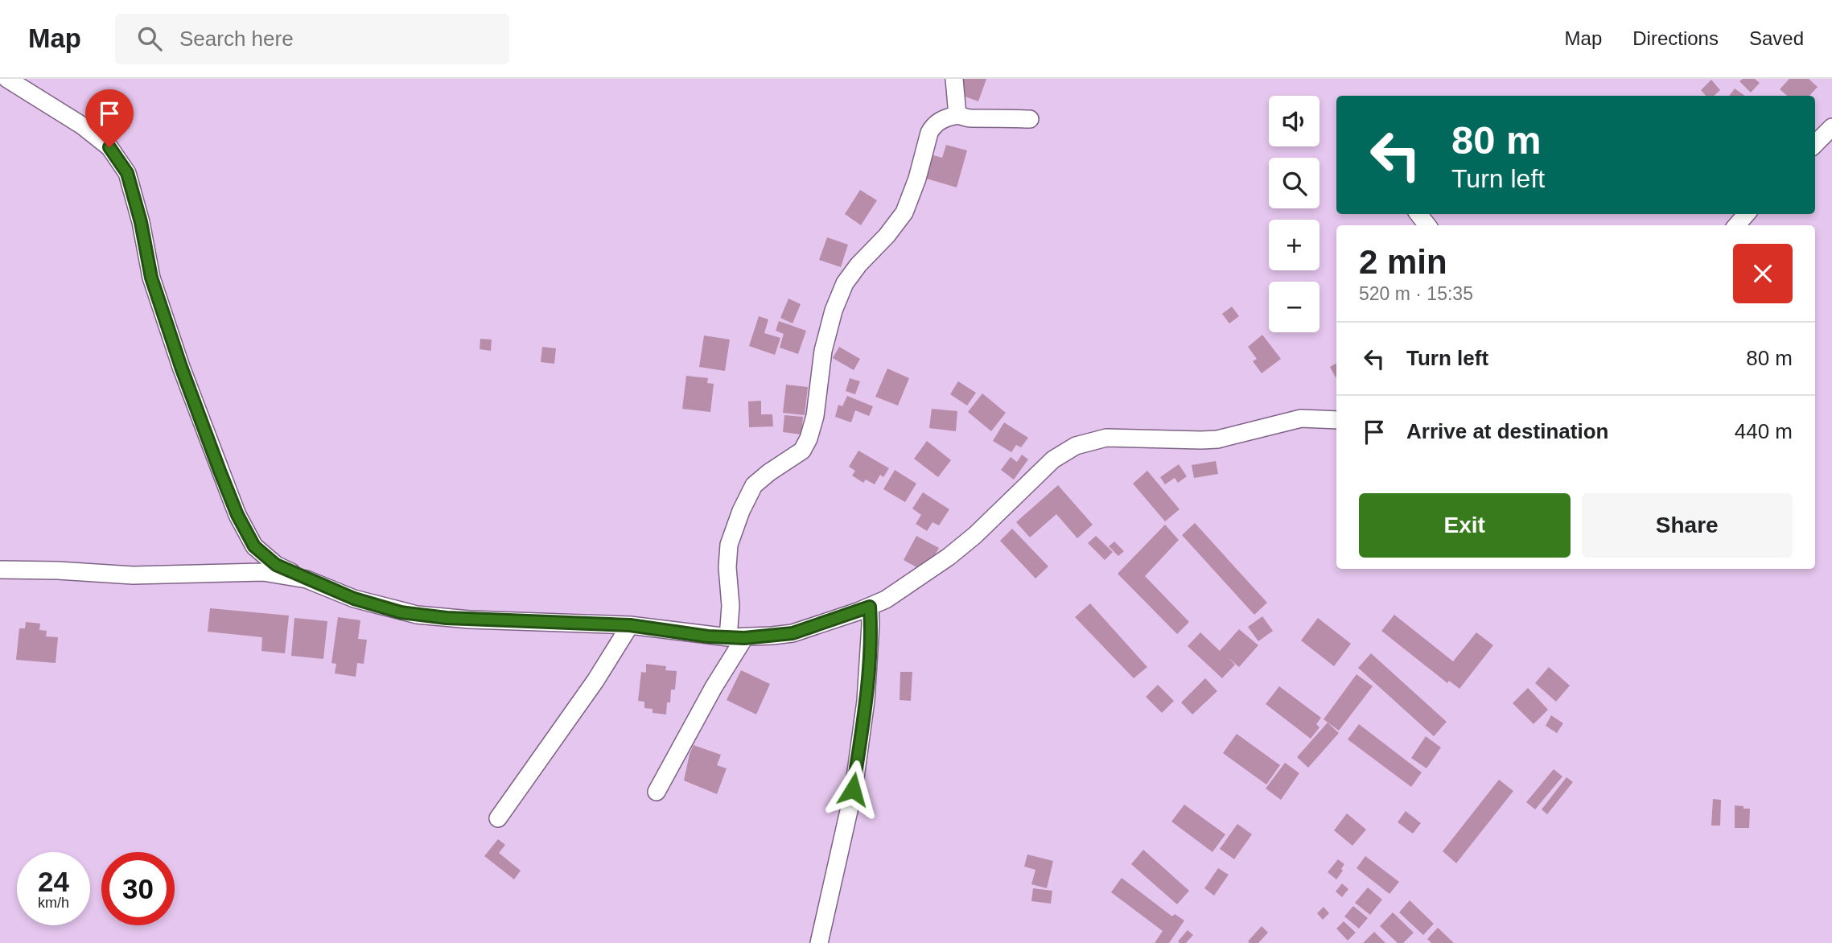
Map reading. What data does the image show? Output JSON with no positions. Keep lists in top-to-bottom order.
{
  "page": {
    "header": "Map",
    "search": "Search here",
    "nav": ["Map", "Directions", "Saved"],
    "map_buttons": ["+", "−"],
    "turn": ["80 m", "Turn left"],
    "heading": ["2 min", "520 m · 15:35"],
    "list": [
      {
        "name": "Turn left",
        "value": "80 m"
      },
      {
        "name": "Arrive at destination",
        "value": "440 m"
      }
    ],
    "buttons": ["Exit", "Share"],
    "speed": "24 km/h",
    "limit": "30"
  }
}
